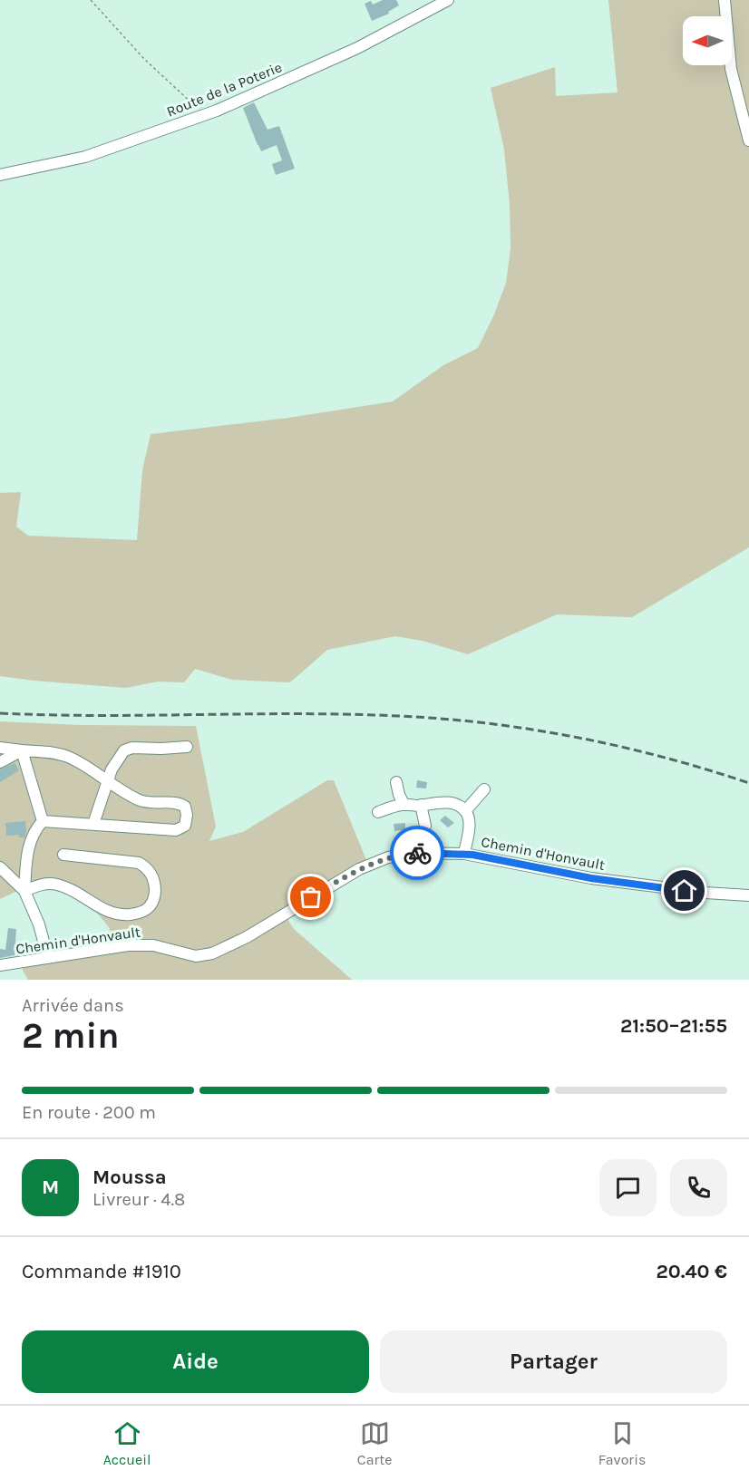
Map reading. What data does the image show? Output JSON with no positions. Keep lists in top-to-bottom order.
{
  "streets": {
    "street": ["Route de la Poterie", "Chemin d'Honvault"]
  },
  "north": "left",
  "page": {
    "heading": ["2 min", "Arrivée dans", "21:50–21:55"],
    "panel": [
      "Moussa",
      "Livreur · 4.8",
      "Commande #1910",
      "20.40 €"
    ],
    "bar": "En route · 200 m",
    "round": "M",
    "buttons": ["Aide", "Partager"],
    "tabs": ["Accueil", "Carte", "Favoris"]
  }
}
